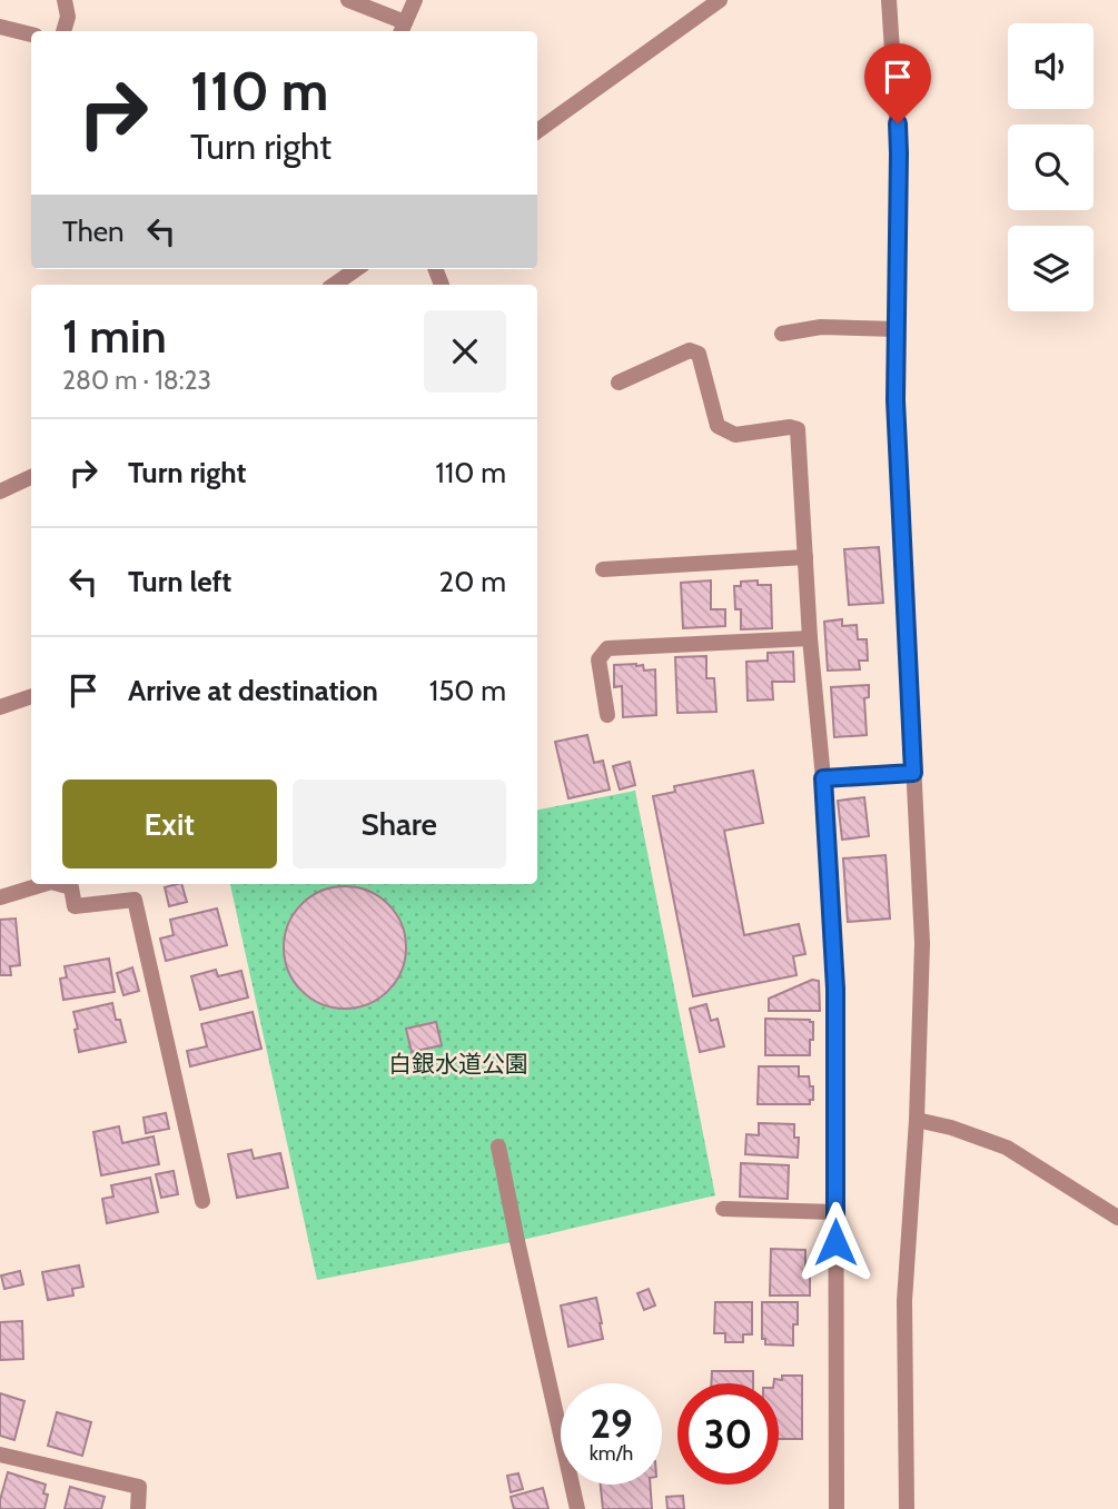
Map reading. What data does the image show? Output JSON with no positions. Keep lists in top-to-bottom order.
{
  "parks": ["白銀水道公園"],
  "page": {
    "turn": ["110 m", "Turn right"],
    "then": "Then",
    "heading": ["1 min", "280 m · 18:23"],
    "list": [
      {
        "name": "Turn right",
        "value": "110 m"
      },
      {
        "name": "Turn left",
        "value": "20 m"
      },
      {
        "name": "Arrive at destination",
        "value": "150 m"
      }
    ],
    "buttons": ["Exit", "Share"],
    "speed": "29 km/h",
    "limit": "30"
  }
}
